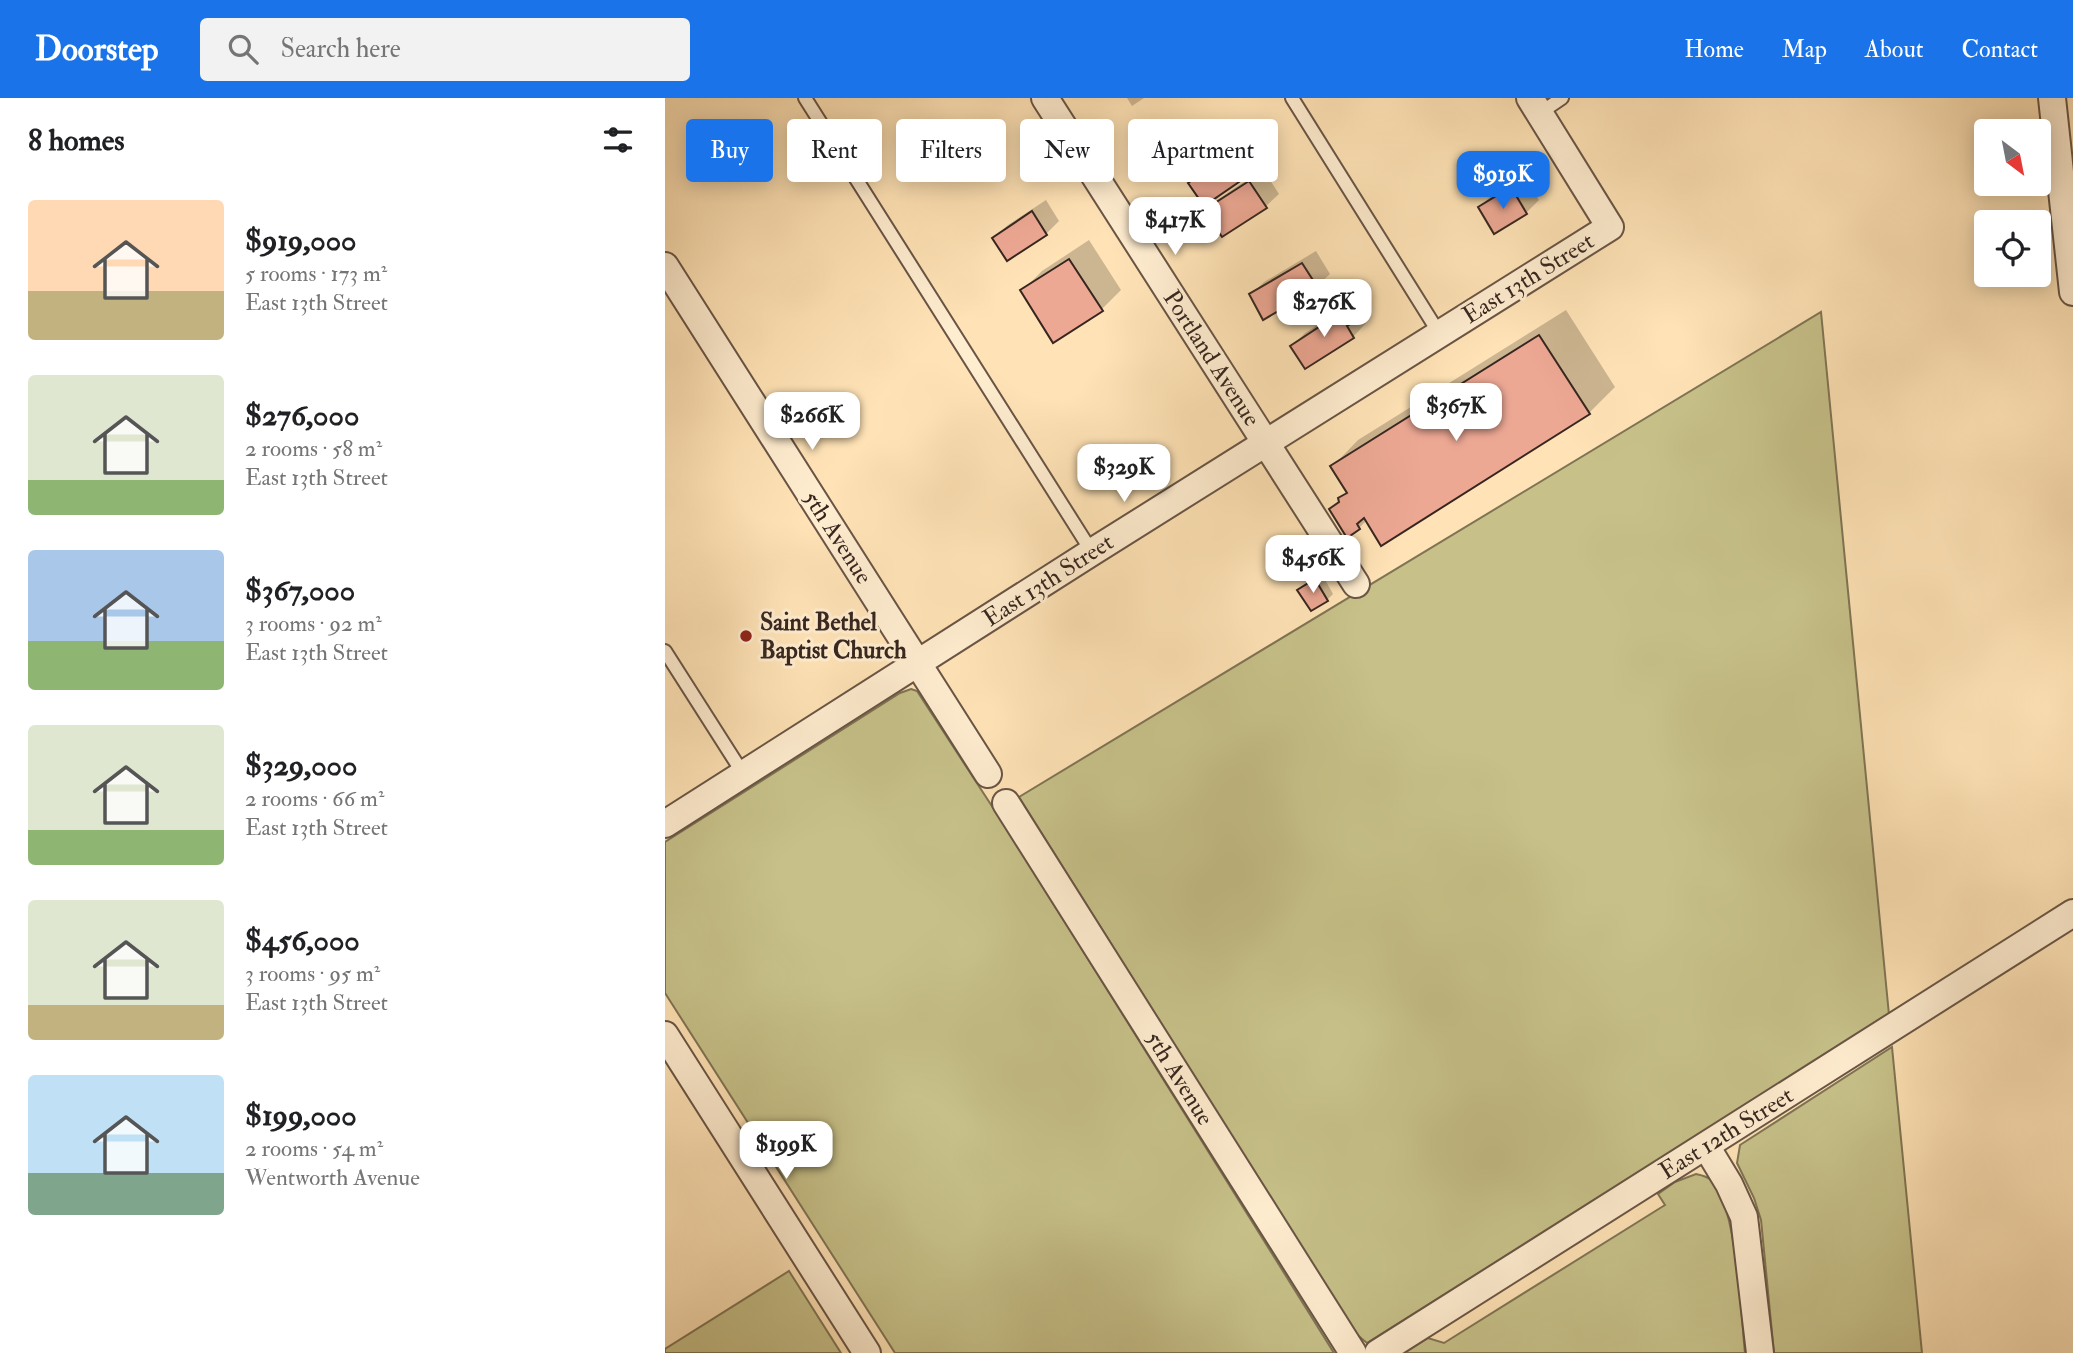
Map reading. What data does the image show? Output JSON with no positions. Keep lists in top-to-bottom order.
{
  "streets": {
    "street": [
      "East 13th Street",
      "Portland Avenue",
      "5th Avenue",
      "East 12th Street"
    ]
  },
  "crossings": [
    ["East 13th Street", "Portland Avenue"],
    ["East 13th Street", "5th Avenue"]
  ],
  "places": ["Saint Bethel Baptist Church"],
  "north": "bottom right",
  "page": {
    "header": "Doorstep",
    "search": "Search here",
    "nav": [
      "Home",
      "Map",
      "About",
      "Contact"
    ],
    "heading": "8 homes",
    "chip": [
      "Buy",
      "Rent",
      "Filters",
      "New",
      "Apartment"
    ],
    "price": [
      "$919K",
      "$417K",
      "$276K",
      "$367K",
      "$266K",
      "$329K",
      "$456K",
      "$199K"
    ],
    "list": [
      {
        "name": "$919,000",
        "note": "5 rooms · 173 m² · East 13th Street"
      },
      {
        "name": "$276,000",
        "note": "2 rooms · 58 m² · East 13th Street"
      },
      {
        "name": "$367,000",
        "note": "3 rooms · 92 m² · East 13th Street"
      },
      {
        "name": "$329,000",
        "note": "2 rooms · 66 m² · East 13th Street"
      },
      {
        "name": "$456,000",
        "note": "3 rooms · 95 m² · East 13th Street"
      },
      {
        "name": "$199,000",
        "note": "2 rooms · 54 m² · Wentworth Avenue"
      }
    ]
  }
}
